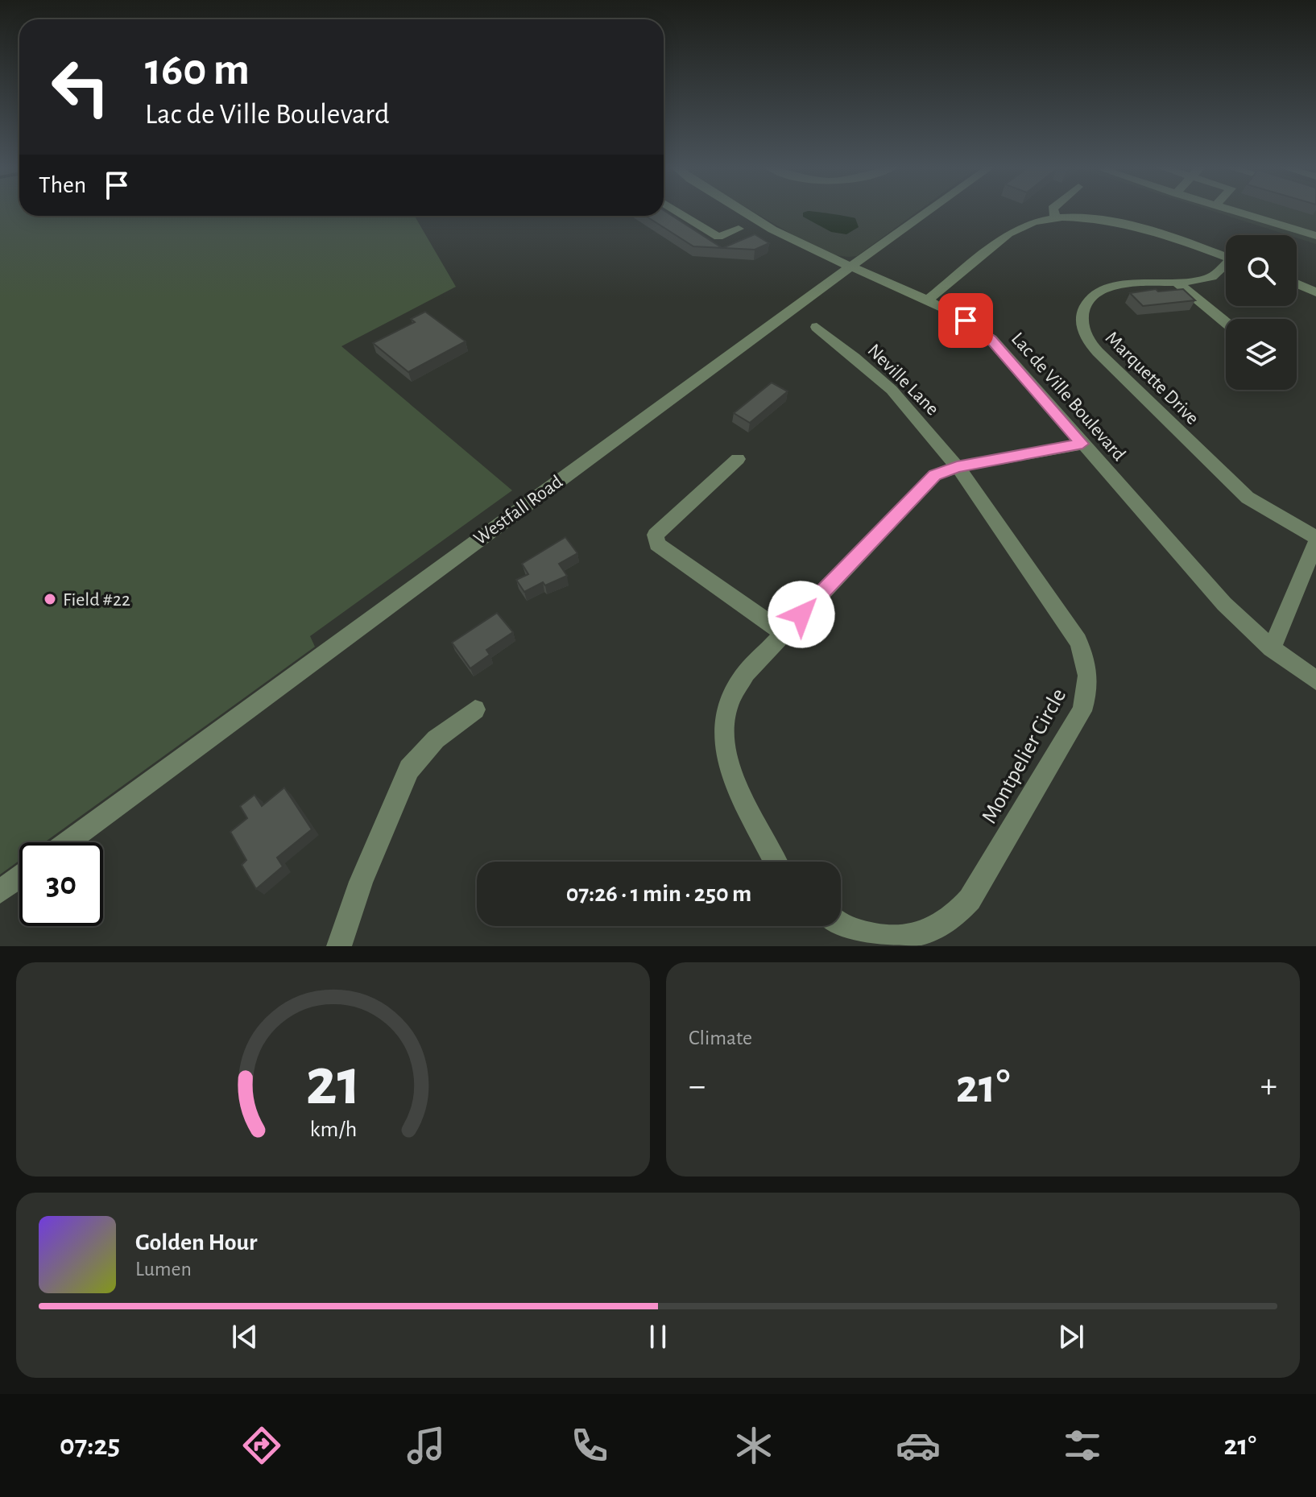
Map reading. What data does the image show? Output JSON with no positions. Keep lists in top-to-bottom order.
{
  "streets": {
    "street": [
      "Marquette Drive",
      "Neville Lane",
      "Lac de Ville Boulevard",
      "Westfall Road",
      "Montpelier Circle"
    ]
  },
  "crossings": [
    ["Neville Lane", "Montpelier Circle"],
    ["Lac de Ville Boulevard", "Westfall Road"]
  ],
  "places": ["Field #22"],
  "page": {
    "turn": ["160 m", "Lac de Ville Boulevard"],
    "then": "Then",
    "limit": "30",
    "trip": "07:26 · 1 min · 250 m",
    "tile": "Climate",
    "heat": ["−", "21°", "+"],
    "song": ["Golden Hour", "Lumen"],
    "tabs": ["07:25", "21°"],
    "gauge": ["21", "km/h"]
  }
}
